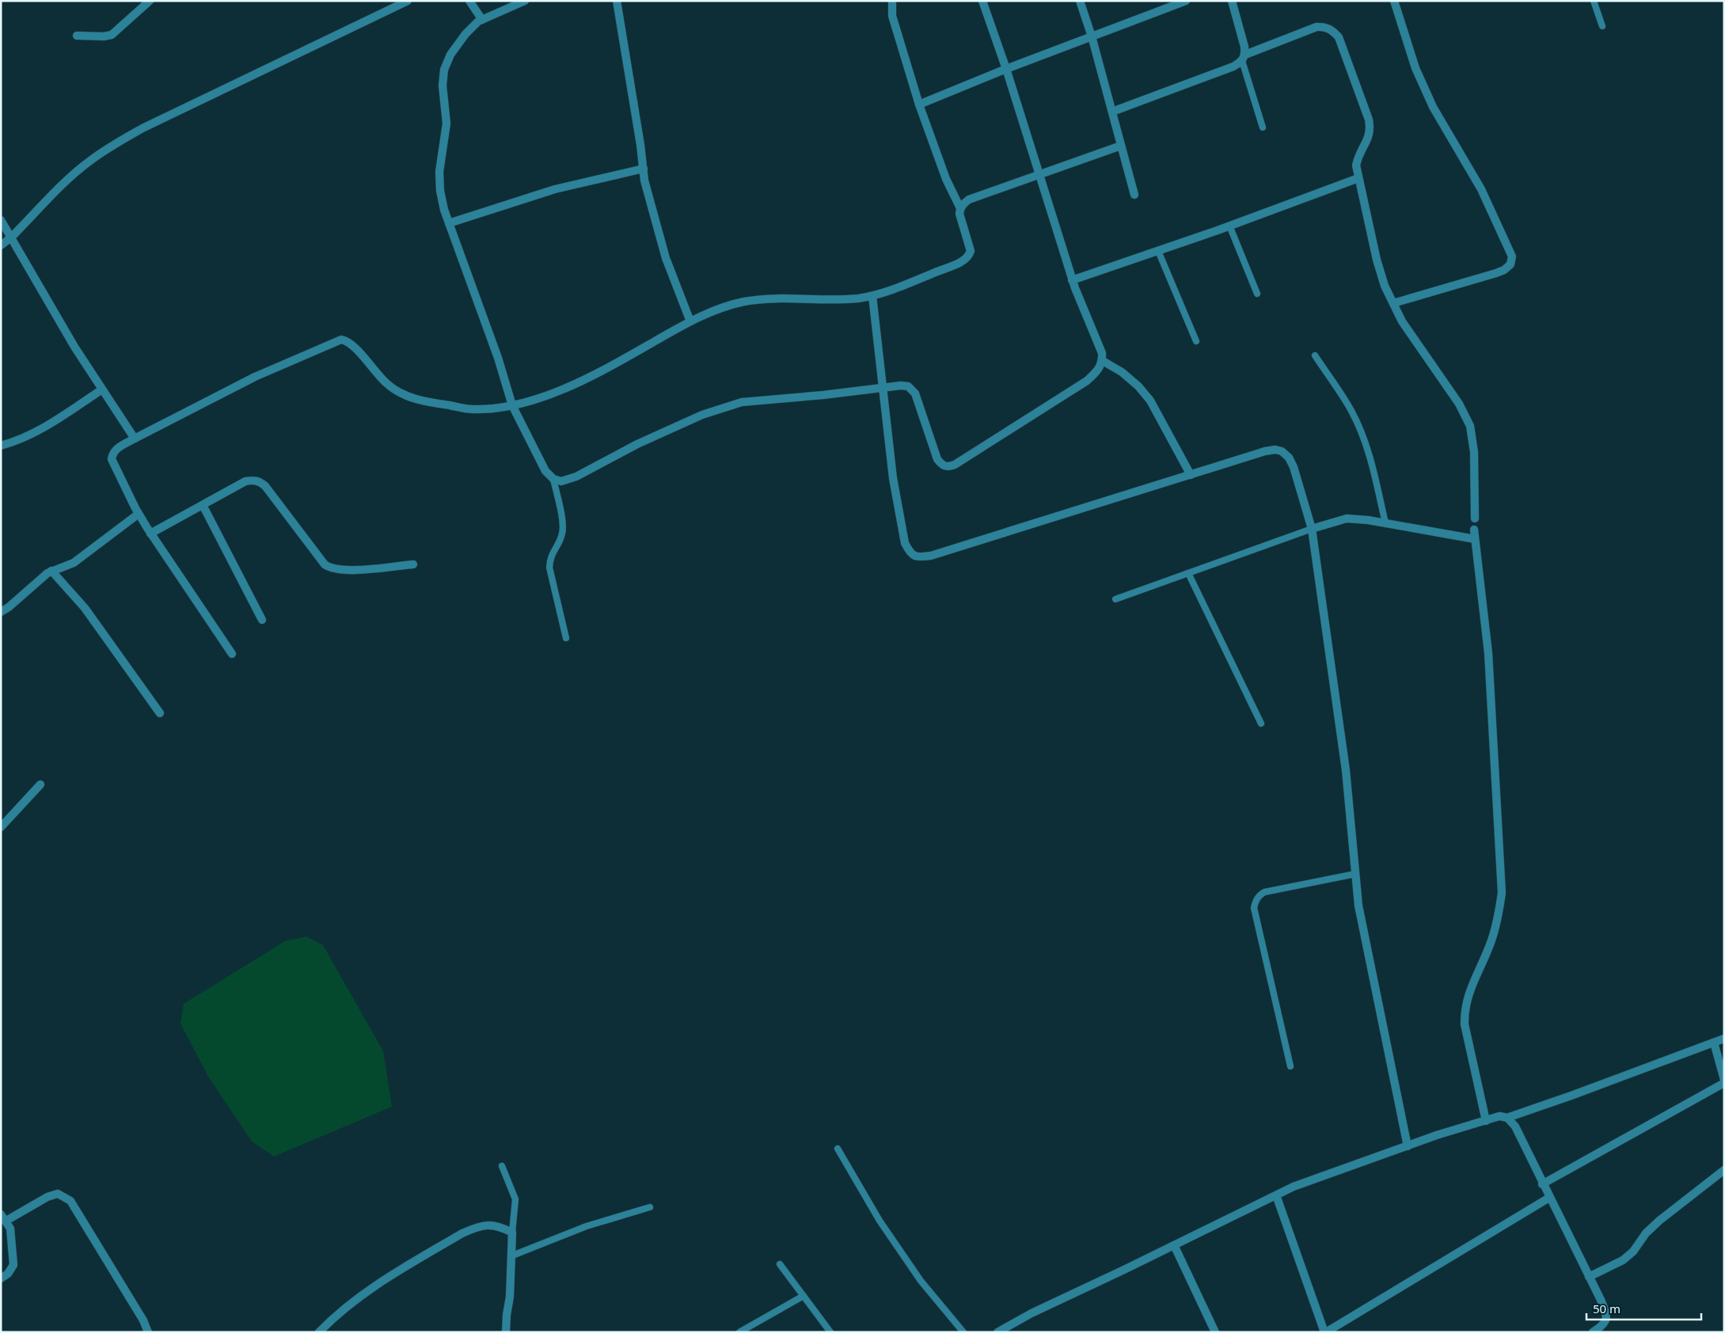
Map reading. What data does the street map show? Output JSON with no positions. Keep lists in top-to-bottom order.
{
  "scale_bar": "50 m"
}
